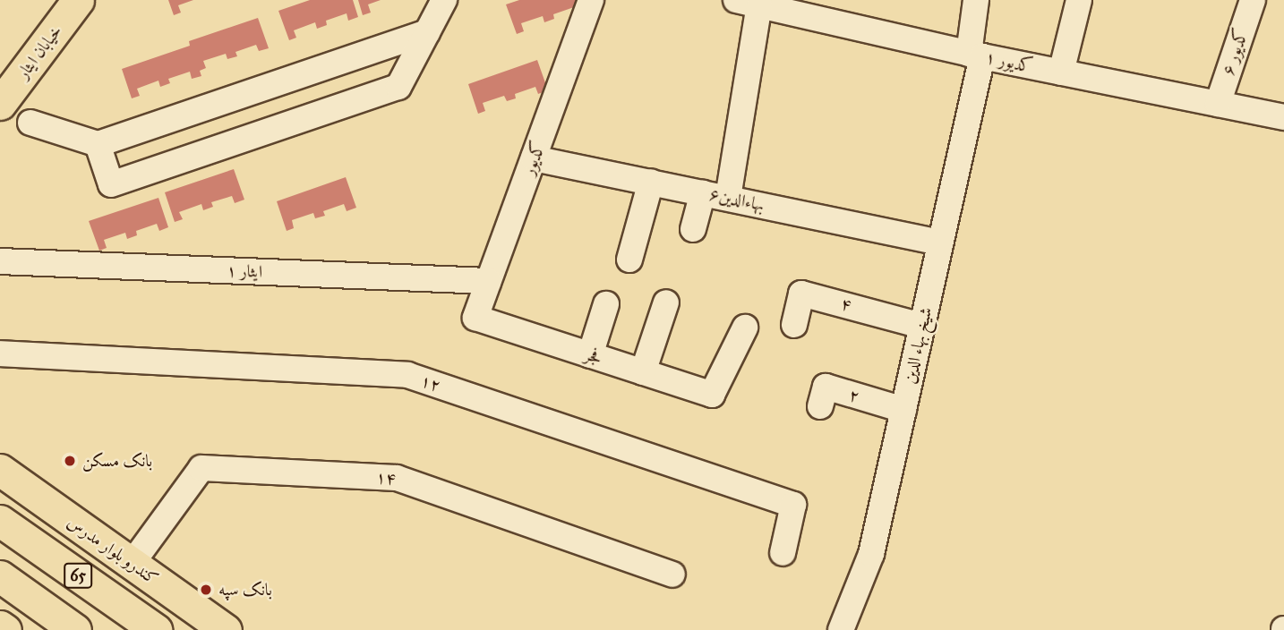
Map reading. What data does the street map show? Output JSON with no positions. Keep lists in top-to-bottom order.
{
  "streets": {
    "main road": ["خیابان ایثار", "کندرو بلوار مدرس", "65"],
    "street": [
      "کدیور ۶",
      "کدیور ۱",
      "کدیور",
      "۶بهاءالدين",
      "ایثار ۱",
      "۴",
      "شیخ بهاء الدین",
      "فجر",
      "۱۲",
      "۲",
      "۱۴"
    ]
  },
  "crossings": [
    ["کدیور ۶", "کدیور ۱"],
    ["کدیور ۱", "شیخ بهاء الدین"],
    ["کدیور", "۶بهاءالدين"],
    ["کدیور", "ایثار ۱"],
    ["کدیور", "فجر"],
    ["۶بهاءالدين", "شیخ بهاء الدین"],
    ["۴", "شیخ بهاء الدین"],
    ["شیخ بهاء الدین", "۲"],
    ["۱۴", "کندرو بلوار مدرس"]
  ],
  "places": ["بانک مسکن", "بانک سپه"]
}
